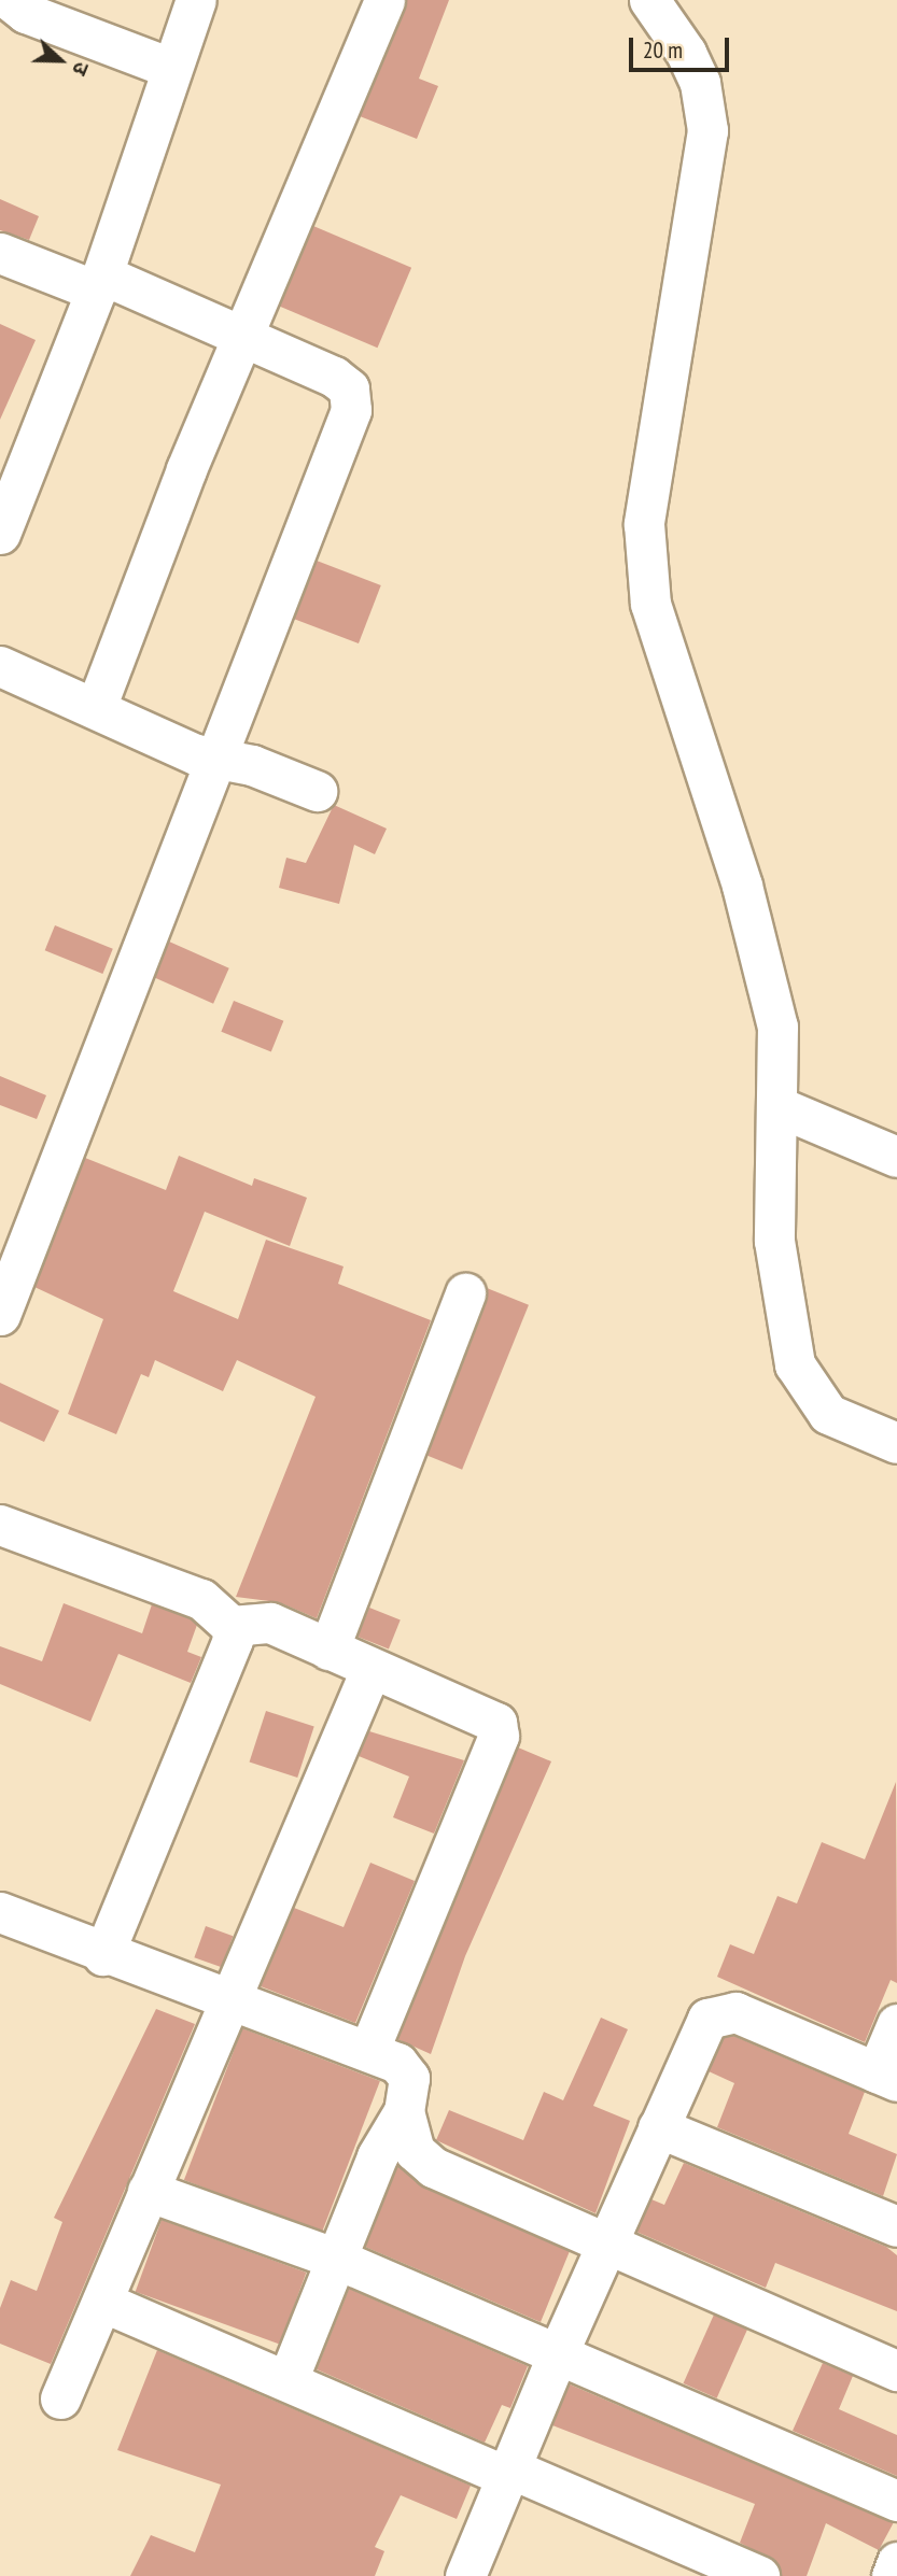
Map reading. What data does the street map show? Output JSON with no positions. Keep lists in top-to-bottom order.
{
  "scale_bar": "20 m",
  "north": "right"
}
